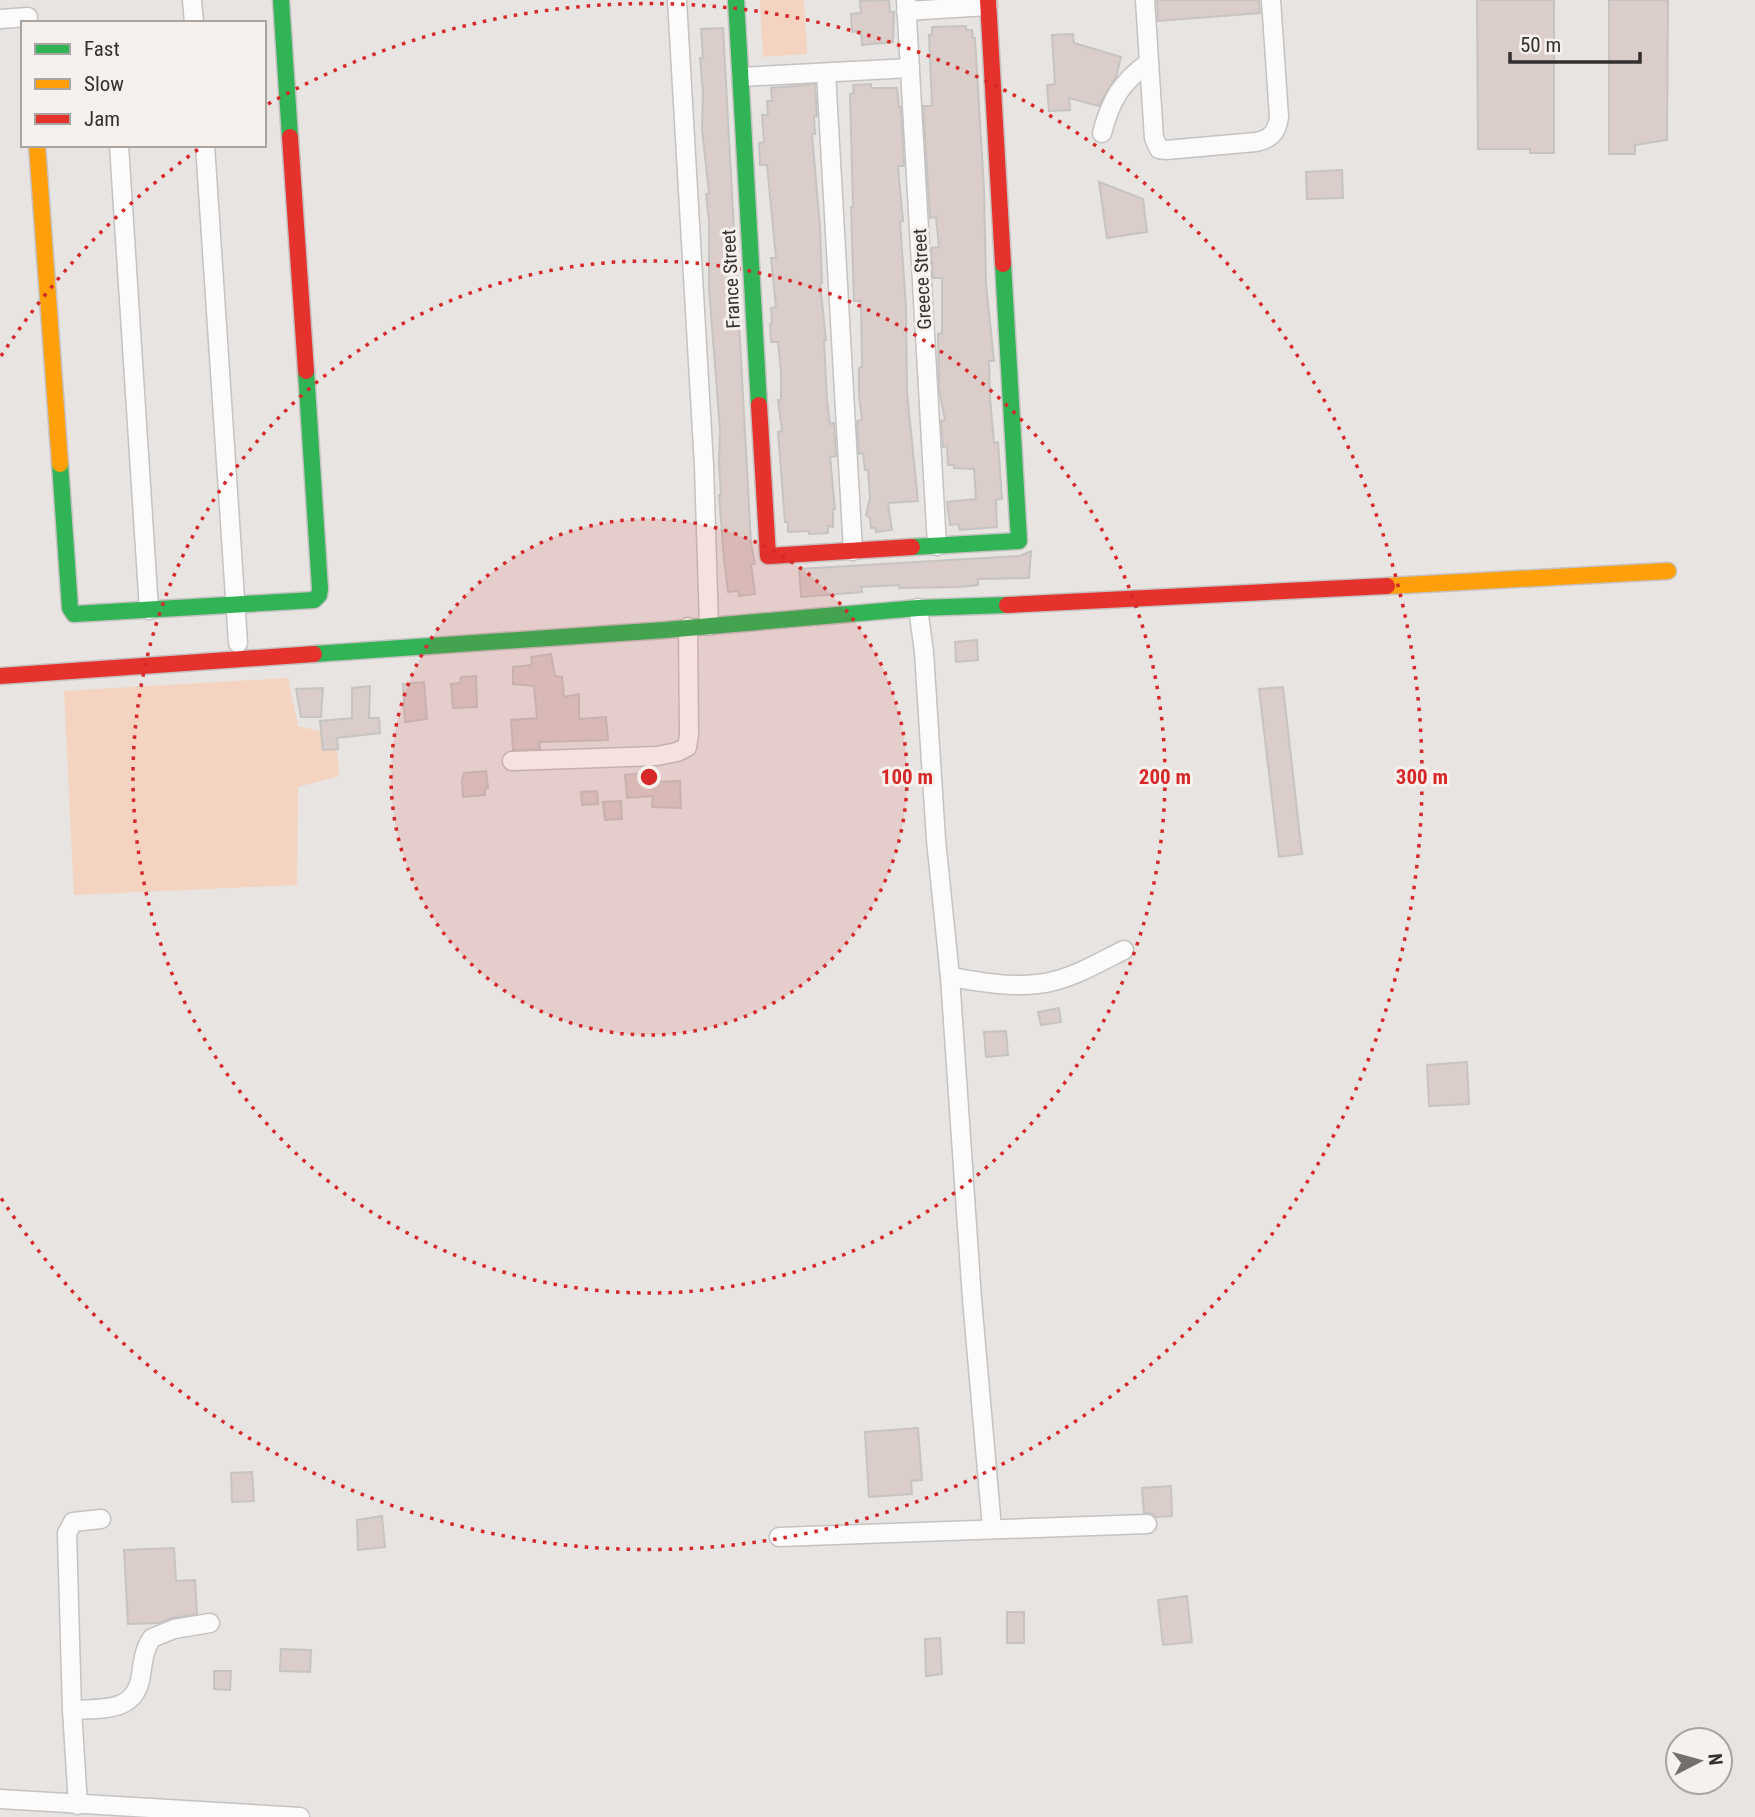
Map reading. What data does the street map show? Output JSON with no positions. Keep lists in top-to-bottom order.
{
  "streets": {
    "street": ["France Street", "Greece Street"]
  },
  "legend": ["Fast", "Slow", "Jam"],
  "scale_bar": "50 m",
  "north": "right",
  "rings": ["100 m", "200 m", "300 m"]
}
